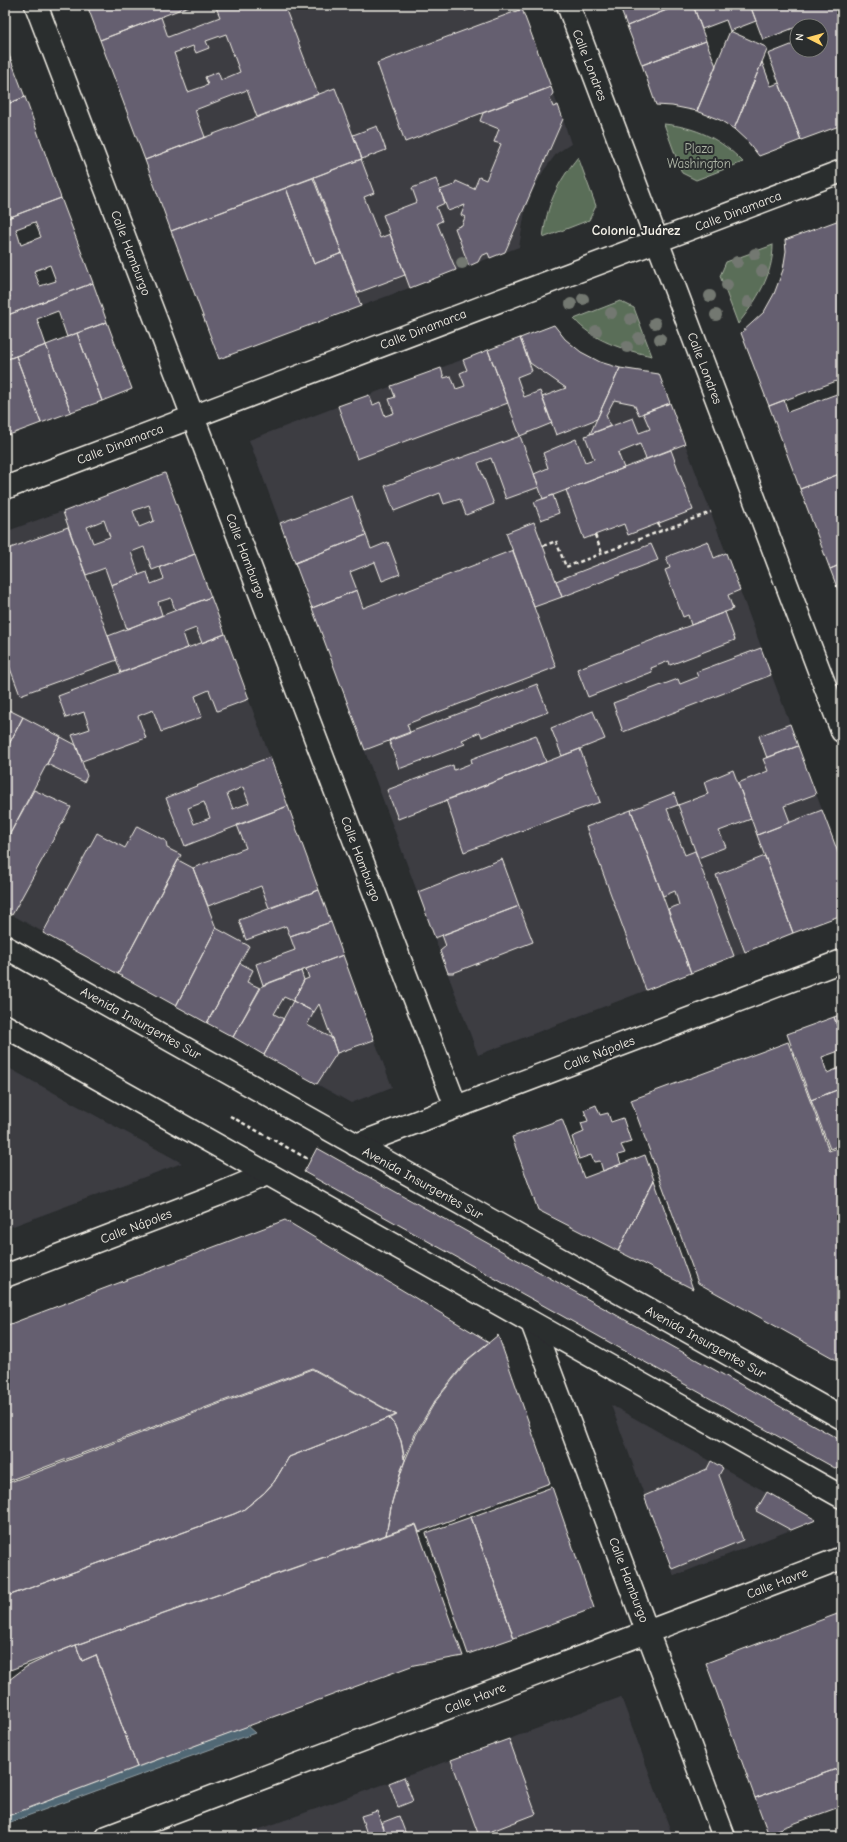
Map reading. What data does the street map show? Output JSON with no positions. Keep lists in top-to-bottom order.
{
  "streets": {
    "street": [
      "Calle Londres",
      "Calle Dinamarca",
      "Calle Hamburgo",
      "Avenida Insurgentes Sur",
      "Calle Nápoles",
      "Calle Havre"
    ]
  },
  "crossings": [
    ["Calle Londres", "Calle Dinamarca"],
    ["Calle Dinamarca", "Calle Hamburgo"],
    ["Calle Hamburgo", "Calle Nápoles"],
    ["Calle Hamburgo", "Calle Havre"],
    ["Avenida Insurgentes Sur", "Calle Nápoles"]
  ],
  "districts": ["Colonia Juárez"],
  "parks": ["Plaza Washington"],
  "north": "left"
}
